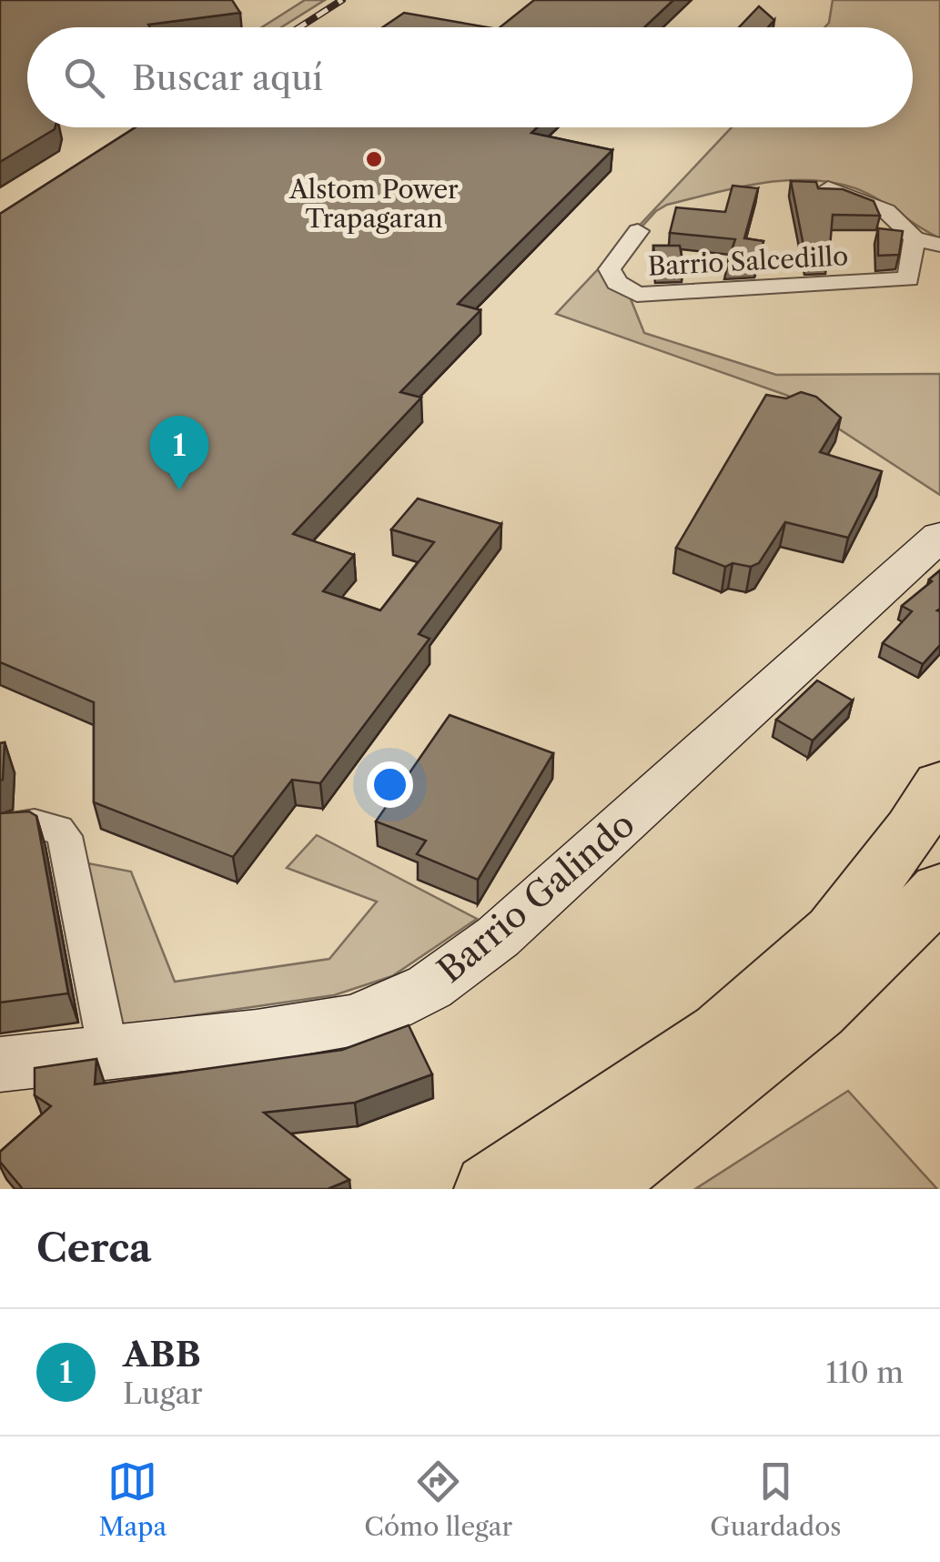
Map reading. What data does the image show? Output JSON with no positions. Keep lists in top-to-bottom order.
{
  "streets": {
    "street": ["Barrio Salcedillo", "Barrio Galindo"]
  },
  "places": ["Alstom Power Trapagaran"],
  "page": {
    "search": "Buscar aquí",
    "pins": "1",
    "heading": "Cerca",
    "list": [
      {
        "mark": "1",
        "name": "ABB",
        "note": "Lugar",
        "value": "110 m"
      }
    ],
    "nav": ["Mapa", "Cómo llegar", "Guardados"]
  }
}
